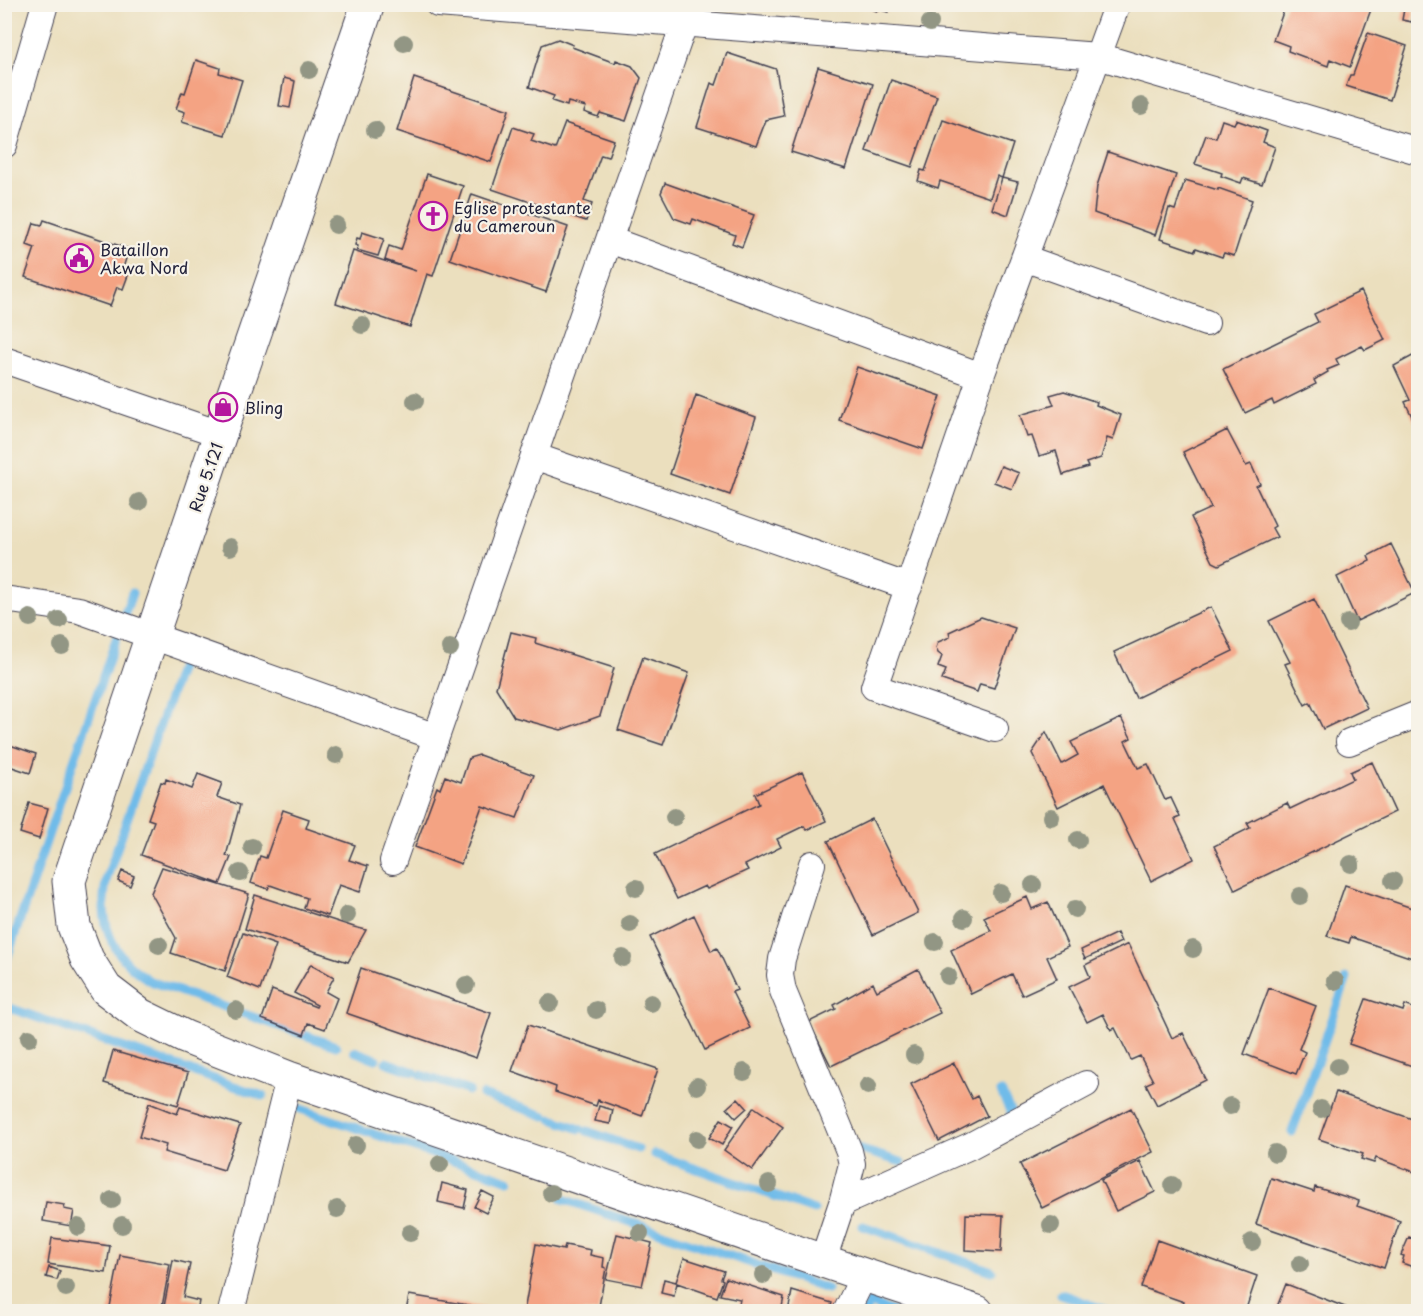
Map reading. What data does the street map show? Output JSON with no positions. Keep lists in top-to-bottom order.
{
  "streets": {
    "street": ["Rue 5.121"]
  },
  "places": {
    "church": ["Eglise protestante du Cameroun"],
    "public building": ["Bataillon Akwa Nord"],
    "shop": ["Bling"]
  }
}
